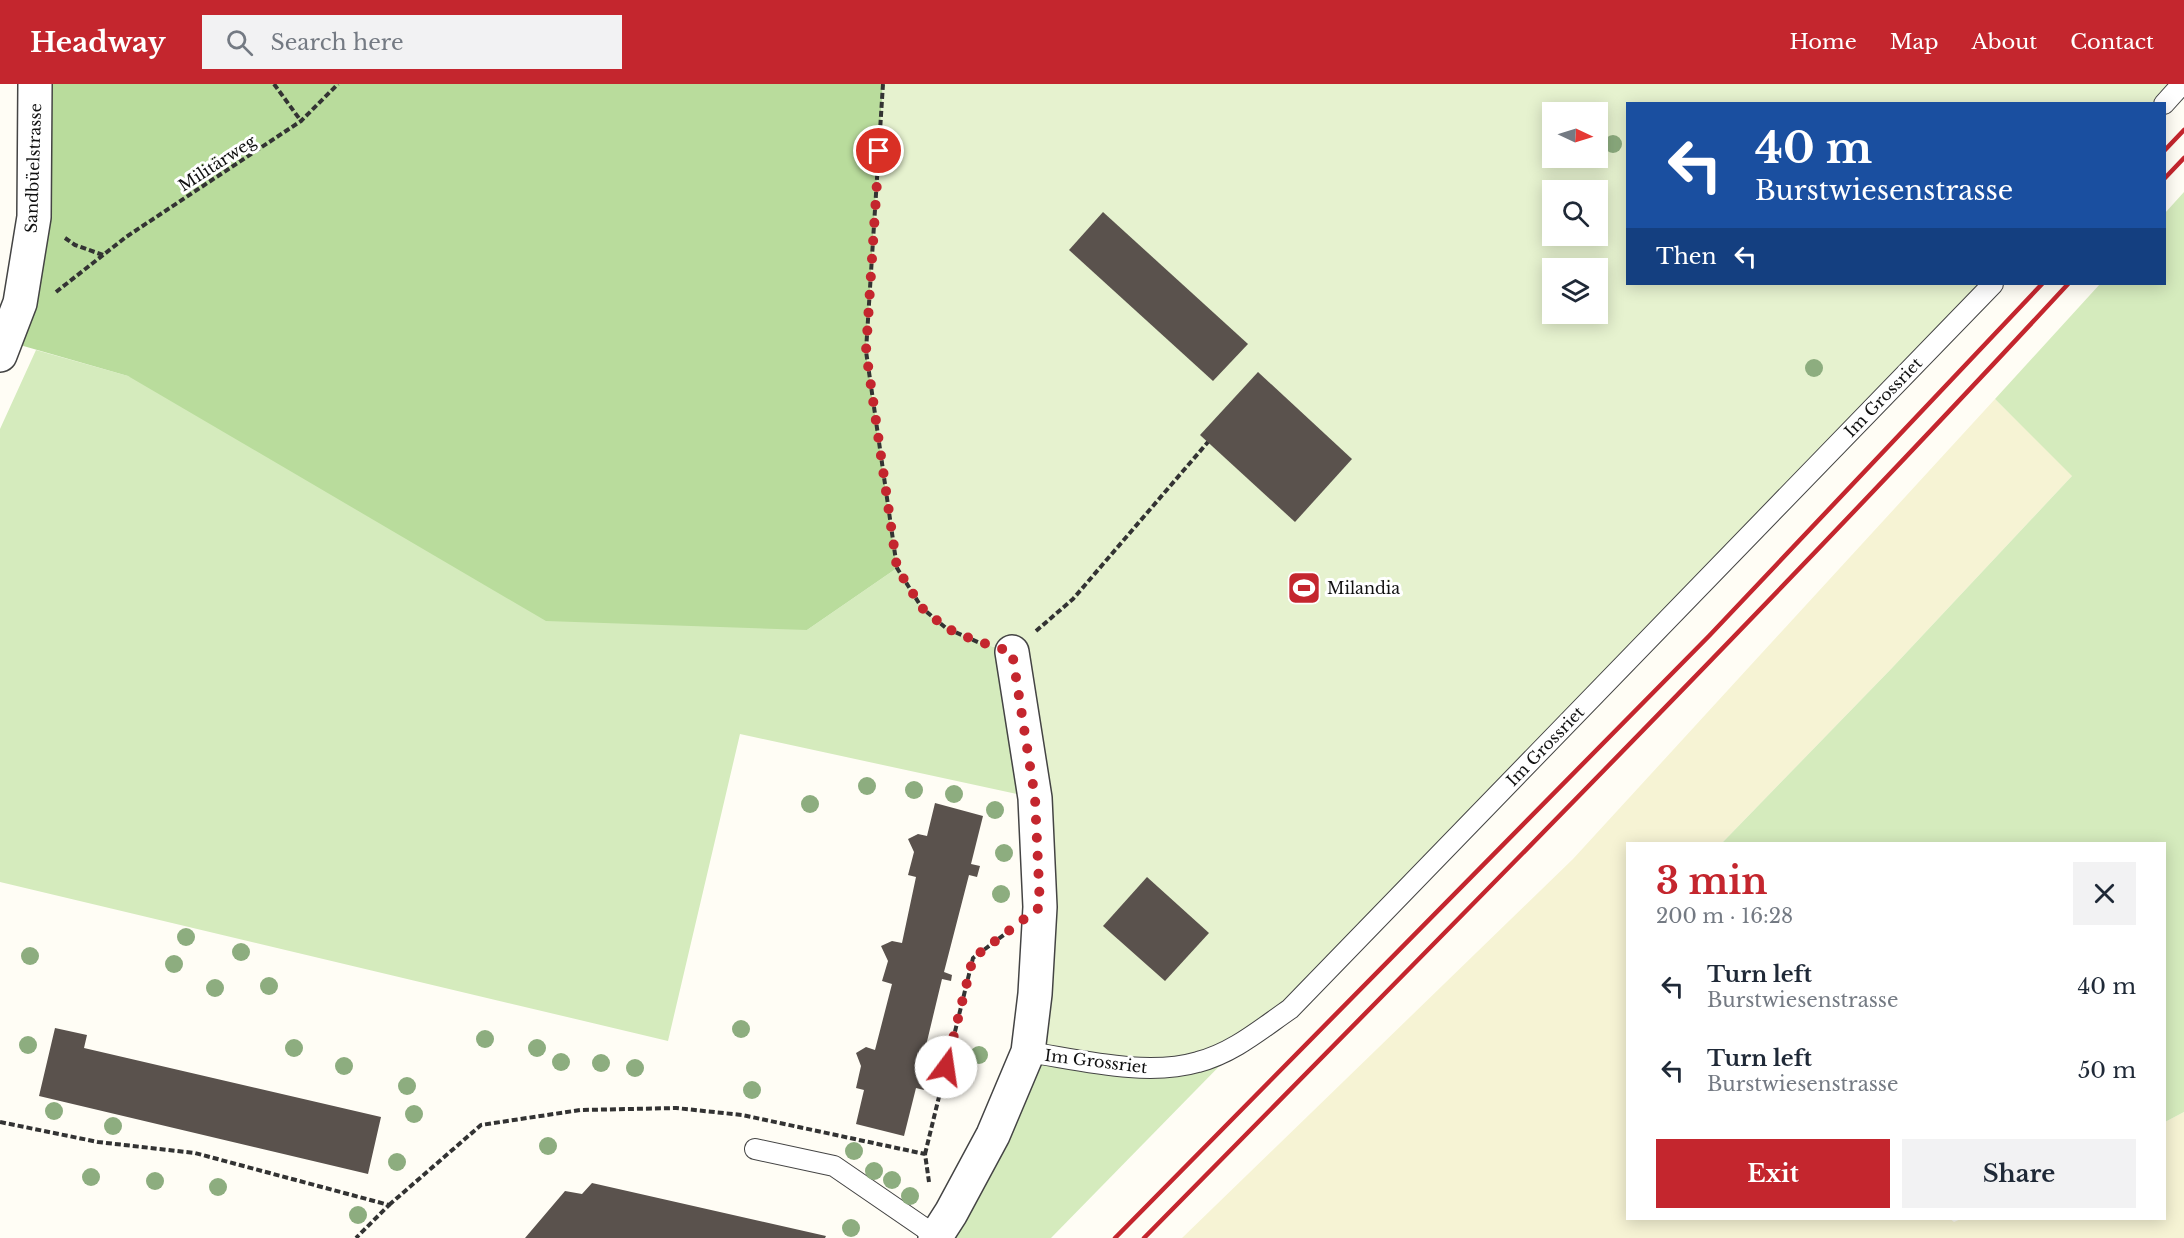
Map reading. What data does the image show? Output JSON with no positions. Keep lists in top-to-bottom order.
{
  "streets": {
    "street": ["Sandbüelstrasse"],
    "lane": ["Im Grossriet"],
    "path": ["Militärweg"]
  },
  "crossings": [
    ["Militärweg", "Sandbüelstrasse"]
  ],
  "places": {
    "sports": ["Milandia"]
  },
  "north": "right",
  "page": {
    "header": "Headway",
    "search": "Search here",
    "nav": [
      "Home",
      "Map",
      "About",
      "Contact"
    ],
    "turn": ["40 m", "Burstwiesenstrasse"],
    "then": "Then",
    "heading": ["3 min", "200 m · 16:28"],
    "list": [
      {
        "name": "Turn left",
        "note": "Burstwiesenstrasse",
        "value": "40 m"
      },
      {
        "name": "Turn left",
        "note": "Burstwiesenstrasse",
        "value": "50 m"
      }
    ],
    "buttons": ["Exit", "Share"]
  }
}
